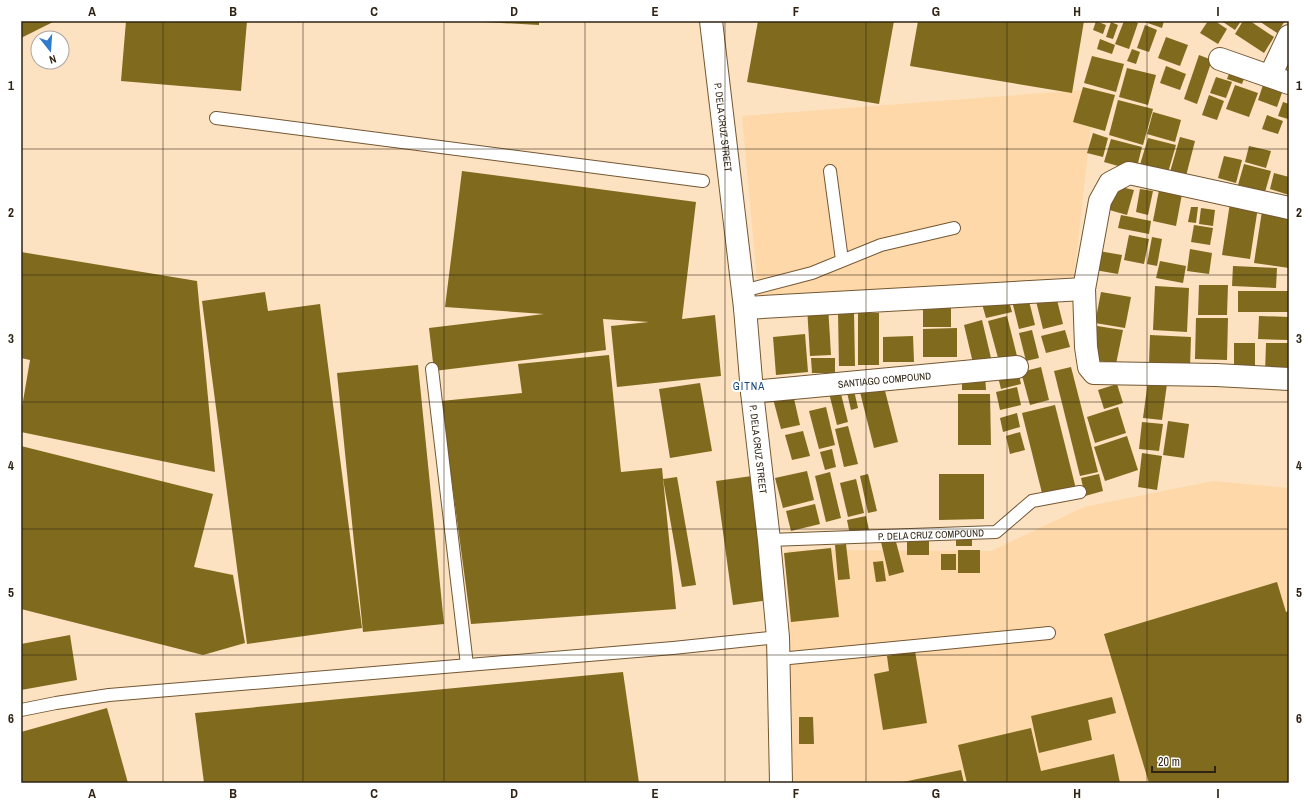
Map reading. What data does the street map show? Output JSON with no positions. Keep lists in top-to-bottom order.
{
  "streets": {
    "street": ["P. DELA CRUZ STREET", "SANTIAGO COMPOUND"],
    "lane": ["P. DELA CRUZ COMPOUND"]
  },
  "crossings": [
    ["P. DELA CRUZ STREET", "SANTIAGO COMPOUND"],
    ["P. DELA CRUZ STREET", "P. DELA CRUZ COMPOUND"]
  ],
  "districts": ["GITNA"],
  "scale_bar": "20 m",
  "north": "bottom",
  "grid": {
    "columns": [
      "A",
      "B",
      "C",
      "D",
      "E",
      "F",
      "G",
      "H",
      "I"
    ],
    "rows": [
      "1",
      "2",
      "3",
      "4",
      "5",
      "6"
    ]
  }
}
